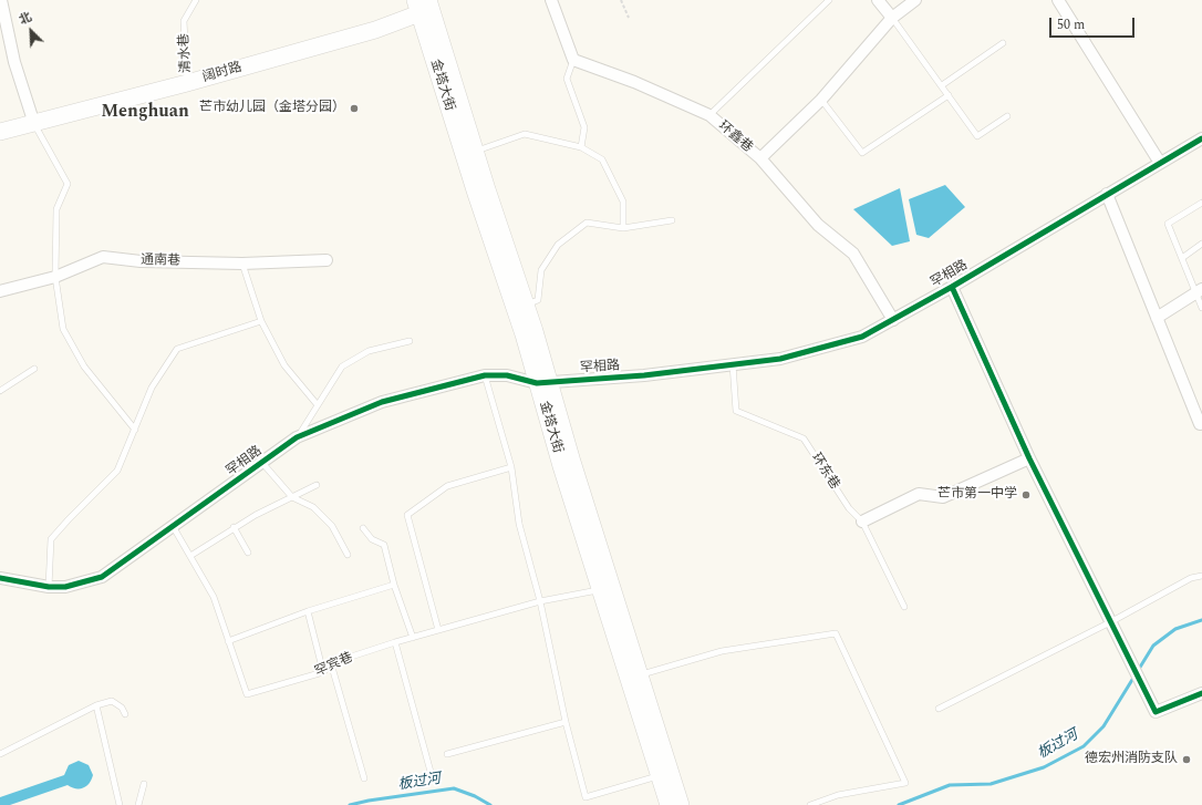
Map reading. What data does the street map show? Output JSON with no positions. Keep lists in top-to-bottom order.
{
  "streets": {
    "main road": ["阔时路", "金塔大街"],
    "street": ["环鑫巷", "通南巷", "罕相路"],
    "lane": ["清水巷", "环东巷", "罕宾巷"]
  },
  "crossings": [
    ["清水巷", "阔时路"],
    ["阔时路", "金塔大街"],
    ["金塔大街", "罕相路"],
    ["金塔大街", "罕宾巷"],
    ["环鑫巷", "罕相路"],
    ["罕相路", "环东巷"],
    ["罕相路", "罕宾巷"]
  ],
  "districts": ["Menghuan"],
  "water": ["板过河"],
  "places": ["芒市幼儿园（金塔分园）", "芒市第一中学", "德宏州消防支队"],
  "scale_bar": "50 m",
  "north": "top left"
}
